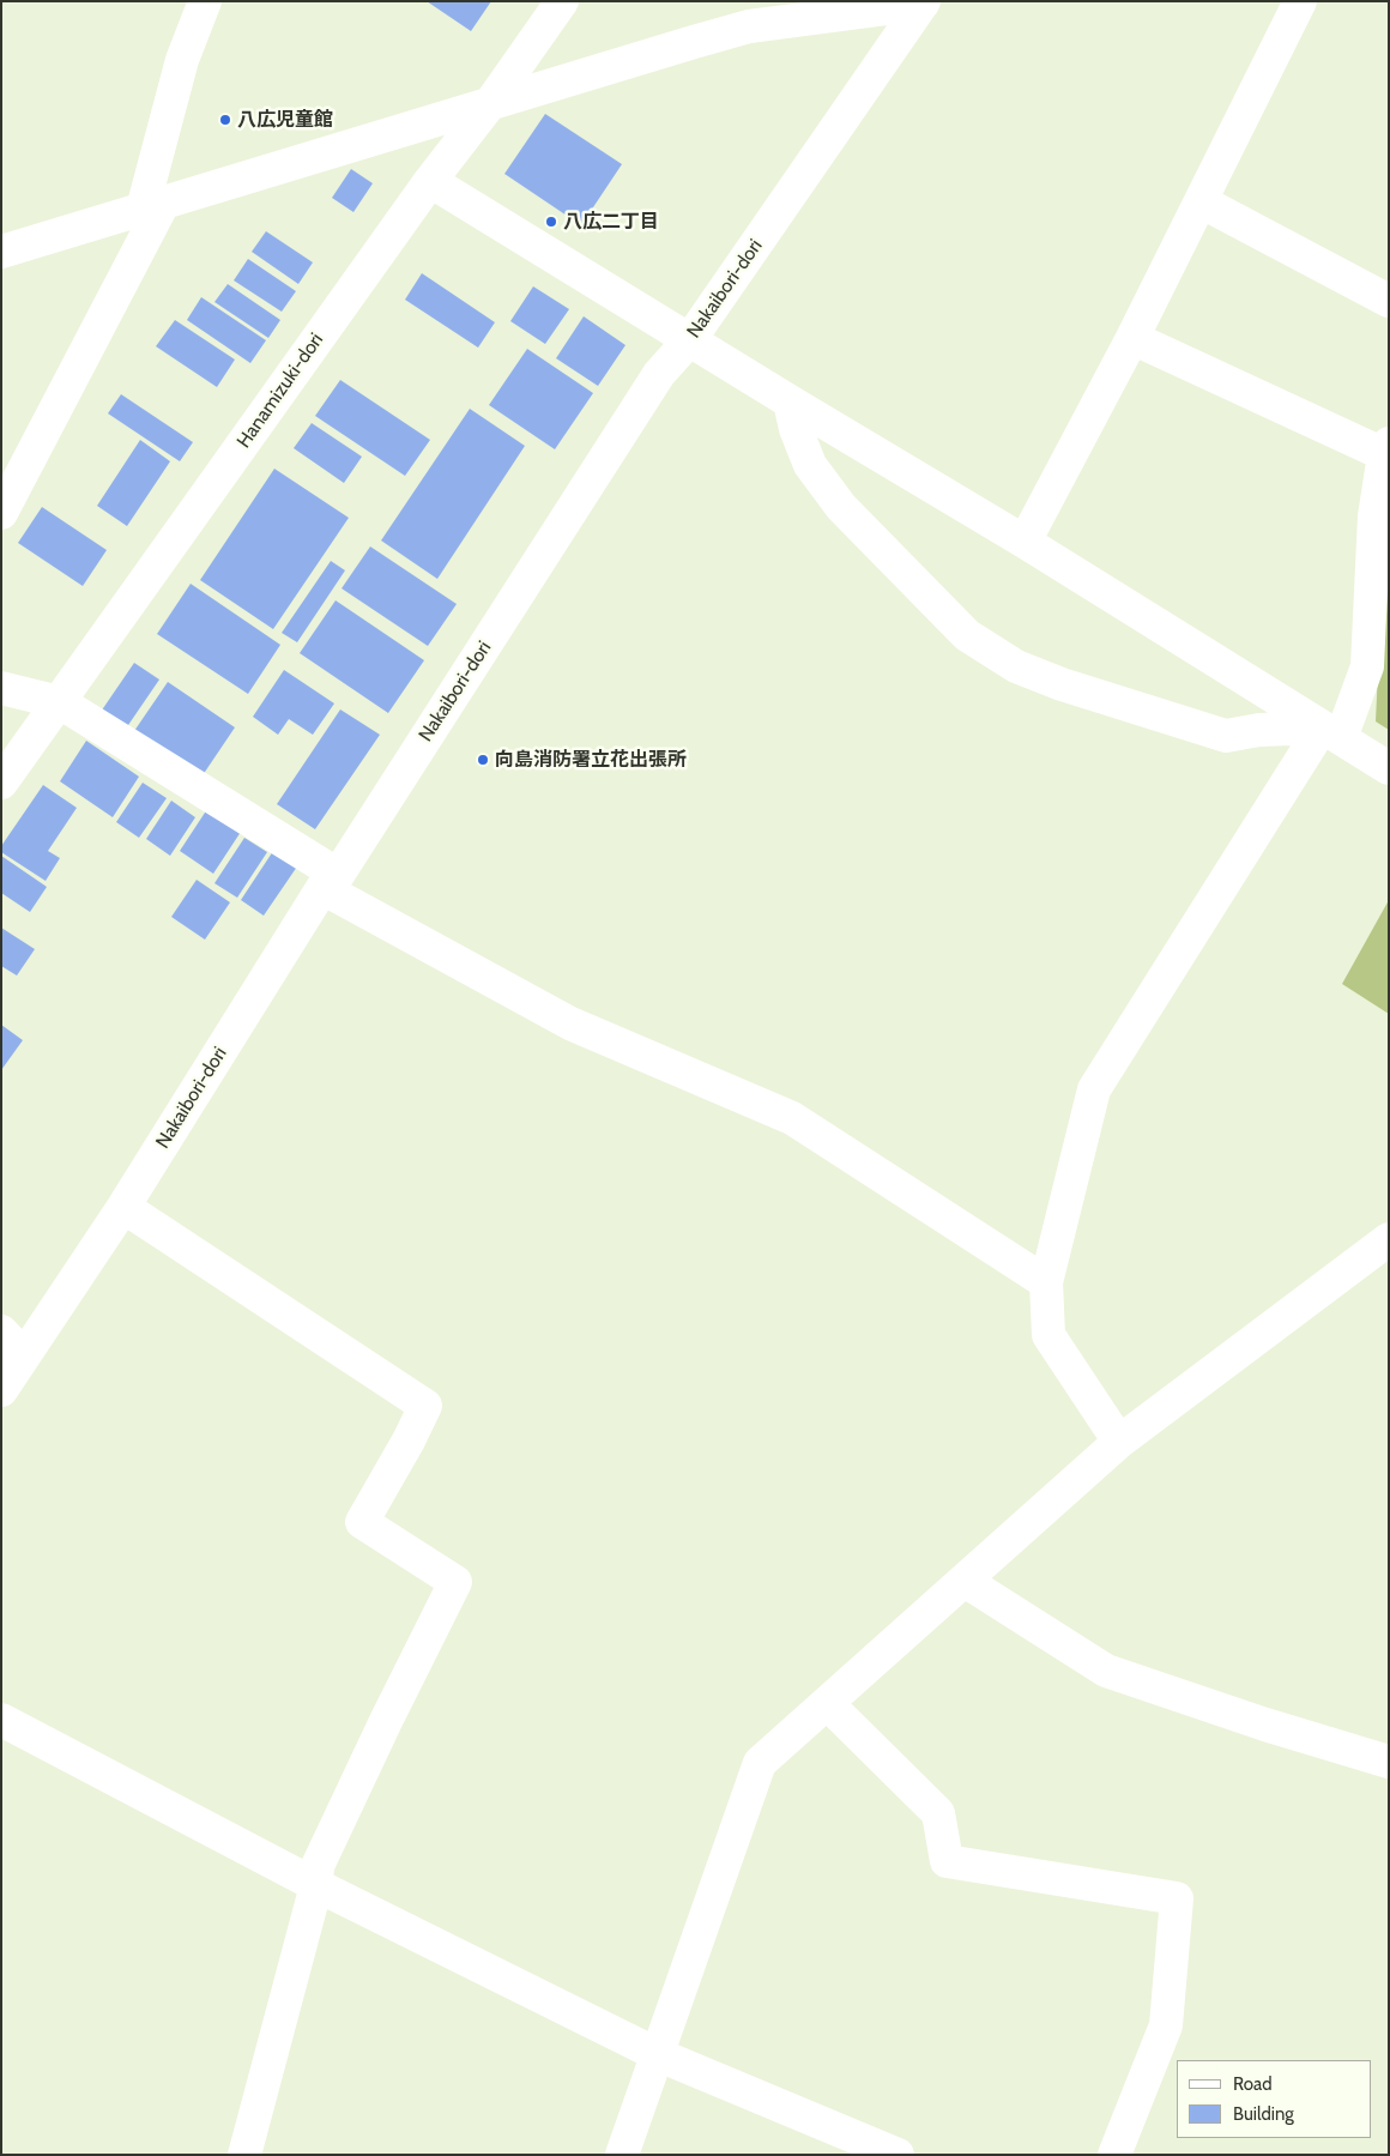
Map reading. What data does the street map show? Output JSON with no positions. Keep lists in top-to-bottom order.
{
  "streets": {
    "street": ["Nakaibori-dori", "Hanamizuki-dori"]
  },
  "places": ["八広児童館", "八広二丁目", "向島消防署立花出張所"],
  "legend": ["Road", "Building"]
}
